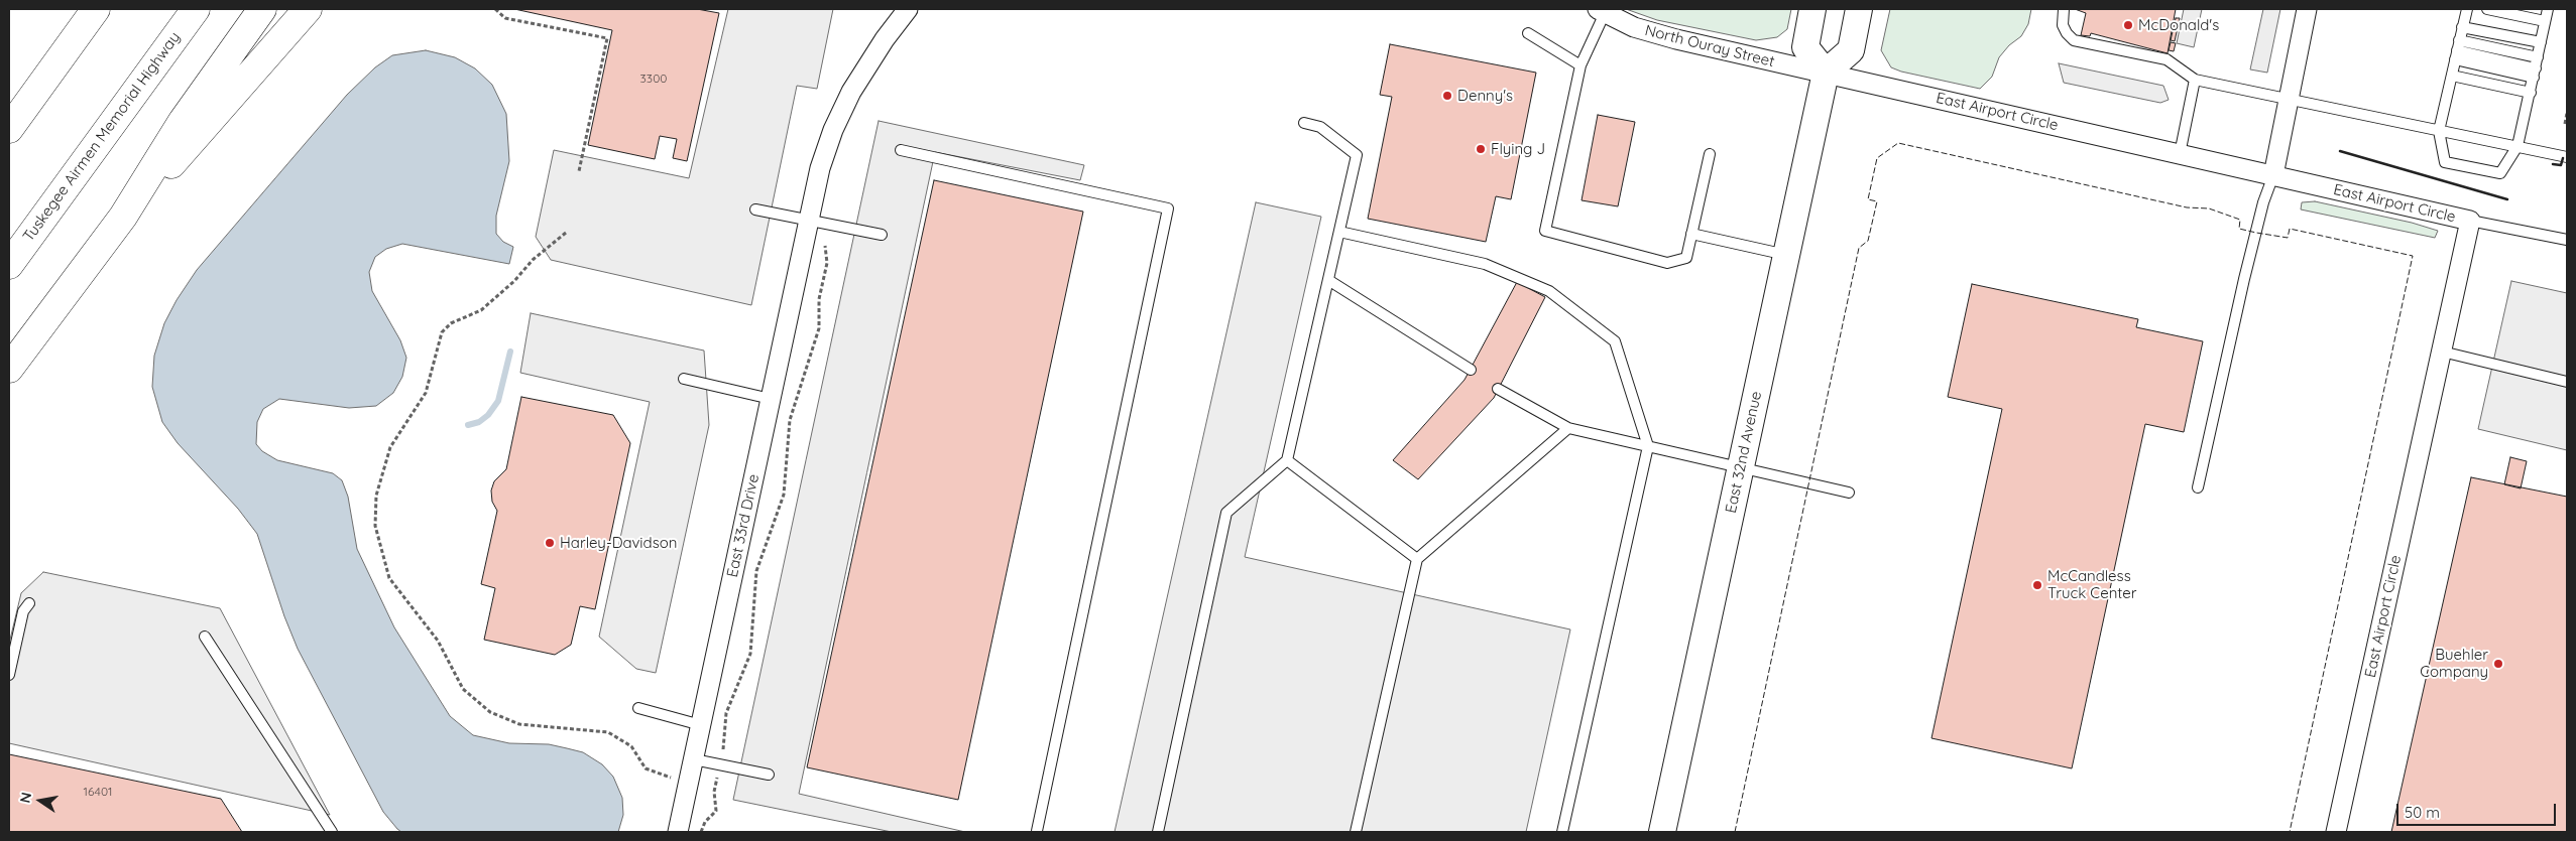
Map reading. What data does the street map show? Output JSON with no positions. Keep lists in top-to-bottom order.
{
  "streets": {
    "highway": ["Tuskegee Airmen Memorial Highway"],
    "street": [
      "North Ouray Street",
      "East Airport Circle",
      "East 32nd Avenue",
      "East 33rd Drive"
    ]
  },
  "crossings": [
    ["North Ouray Street", "East Airport Circle"],
    ["North Ouray Street", "East 32nd Avenue"],
    ["East Airport Circle", "East 32nd Avenue"]
  ],
  "places": [
    "McDonald's",
    "Denny's",
    "Flying J",
    "Harley-Davidson",
    "McCandless Truck Center",
    "Buehler Company"
  ],
  "house_numbers": ["3300", "16401"],
  "scale_bar": "50 m",
  "north": "left"
}
